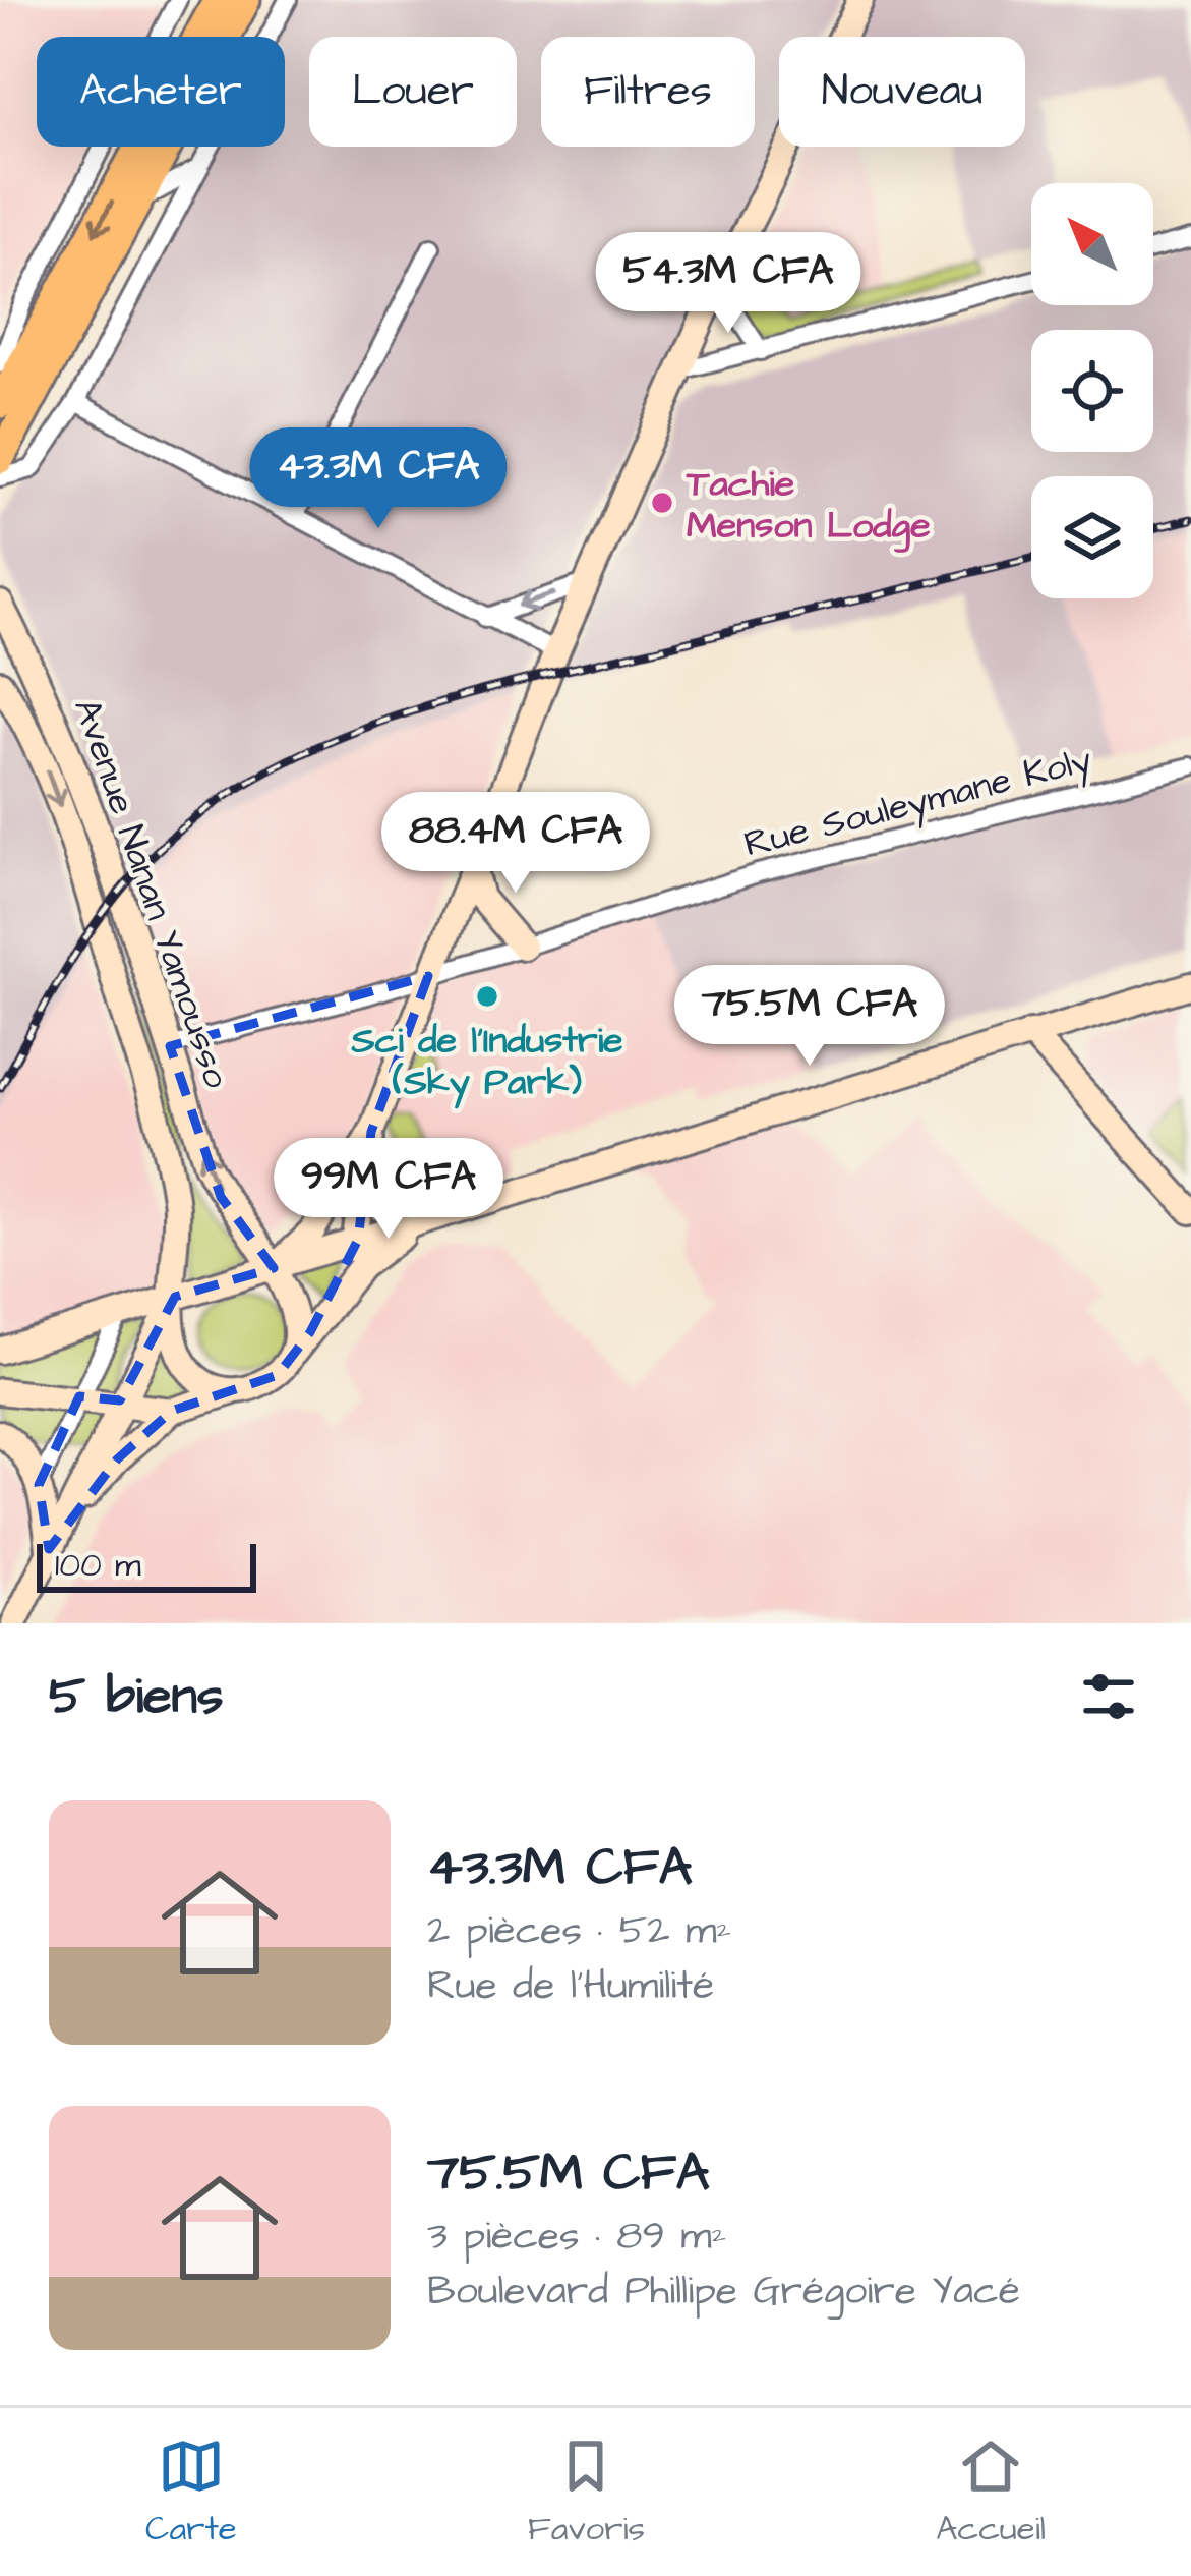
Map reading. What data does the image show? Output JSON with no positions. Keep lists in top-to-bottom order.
{
  "streets": {
    "main road": ["Avenue Nanan Yamousso"],
    "street": ["Rue Souleymane Koly"]
  },
  "crossings": [
    ["Rue Souleymane Koly", "Avenue Nanan Yamousso"]
  ],
  "places": ["Tachie Menson Lodge", "Sci de l'Industrie (Sky Park)"],
  "scale_bar": "100 m",
  "north": "top left",
  "page": {
    "chip": [
      "Acheter",
      "Louer",
      "Filtres",
      "Nouveau"
    ],
    "price": [
      "54.3M CFA",
      "43.3M CFA",
      "88.4M CFA",
      "75.5M CFA",
      "99M CFA"
    ],
    "scale": "100 m",
    "heading": "5 biens",
    "list": [
      {
        "name": "43.3M CFA",
        "note": "2 pièces · 52 m² · Rue de l'Humilité"
      },
      {
        "name": "75.5M CFA",
        "note": "3 pièces · 89 m² · Boulevard Phillipe Grégoire Yacé"
      }
    ],
    "tabs": ["Carte", "Favoris", "Accueil"]
  }
}
